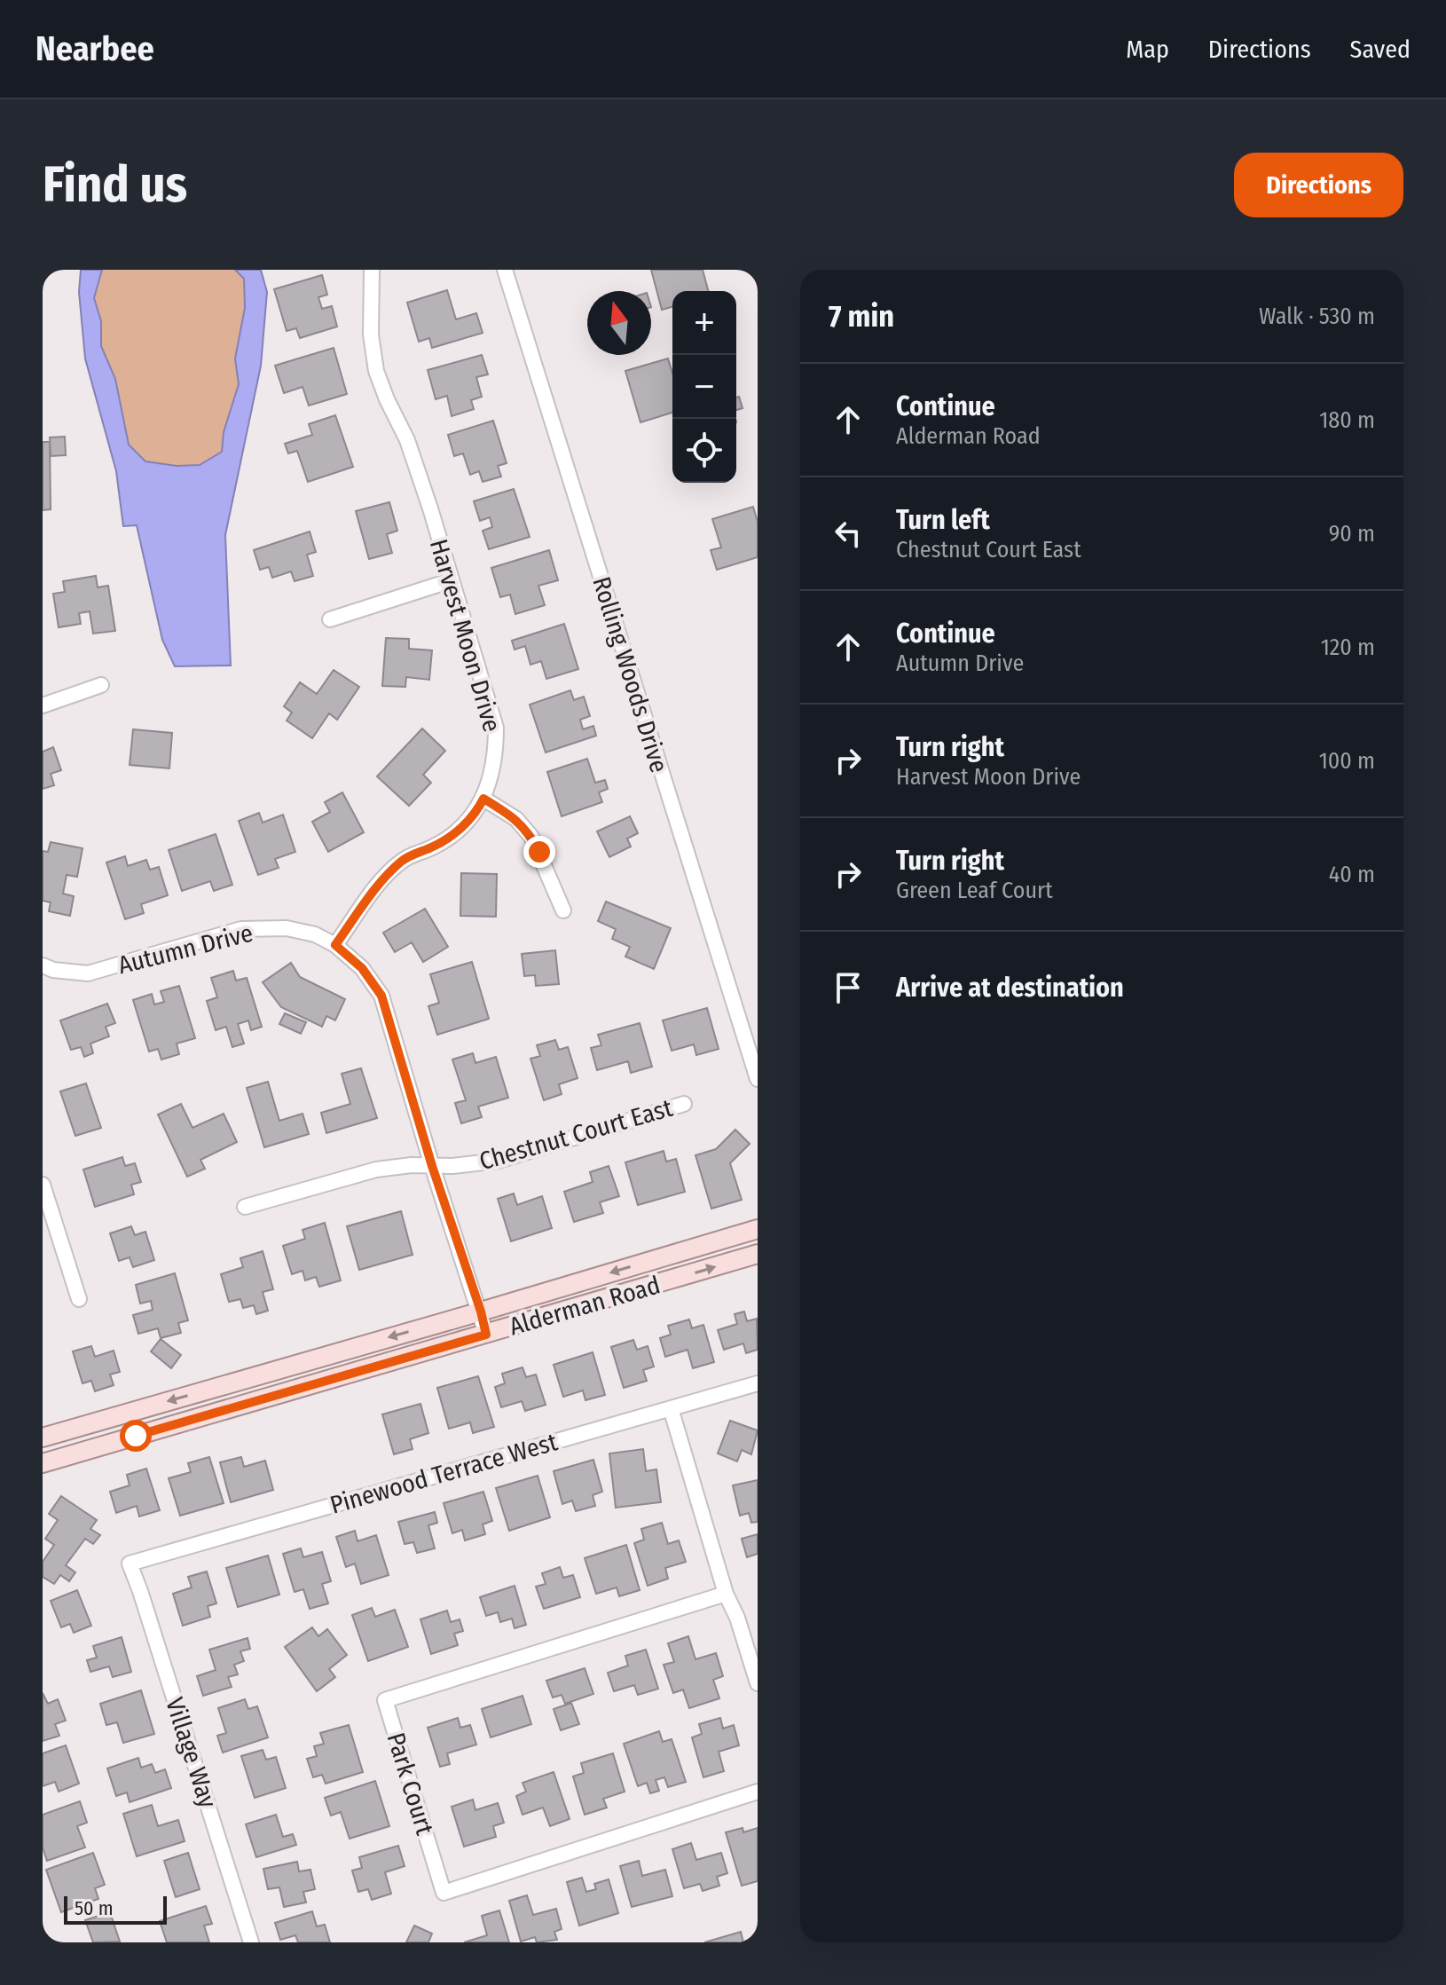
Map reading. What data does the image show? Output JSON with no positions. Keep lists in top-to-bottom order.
{
  "streets": {
    "main road": ["Alderman Road"],
    "street": [
      "Harvest Moon Drive",
      "Rolling Woods Drive",
      "Autumn Drive",
      "Chestnut Court East",
      "Pinewood Terrace West",
      "Village Way",
      "Park Court"
    ]
  },
  "crossings": [
    ["Harvest Moon Drive", "Autumn Drive"],
    ["Autumn Drive", "Chestnut Court East"],
    ["Pinewood Terrace West", "Village Way"]
  ],
  "scale_bar": "50 m",
  "north": "top",
  "page": {
    "header": "Nearbee",
    "nav": ["Map", "Directions", "Saved"],
    "buttons": "Directions",
    "title": "Find us",
    "heading": ["7 min", "Walk · 530 m"],
    "map_buttons": ["+", "−"],
    "list": [
      ["Continue", "Alderman Road", "180 m"],
      ["Turn left", "Chestnut Court East", "90 m"],
      ["Continue", "Autumn Drive", "120 m"],
      ["Turn right", "Harvest Moon Drive", "100 m"],
      ["Turn right", "Green Leaf Court", "40 m"],
      "Arrive at destination"
    ],
    "scale": "50 m"
  }
}
